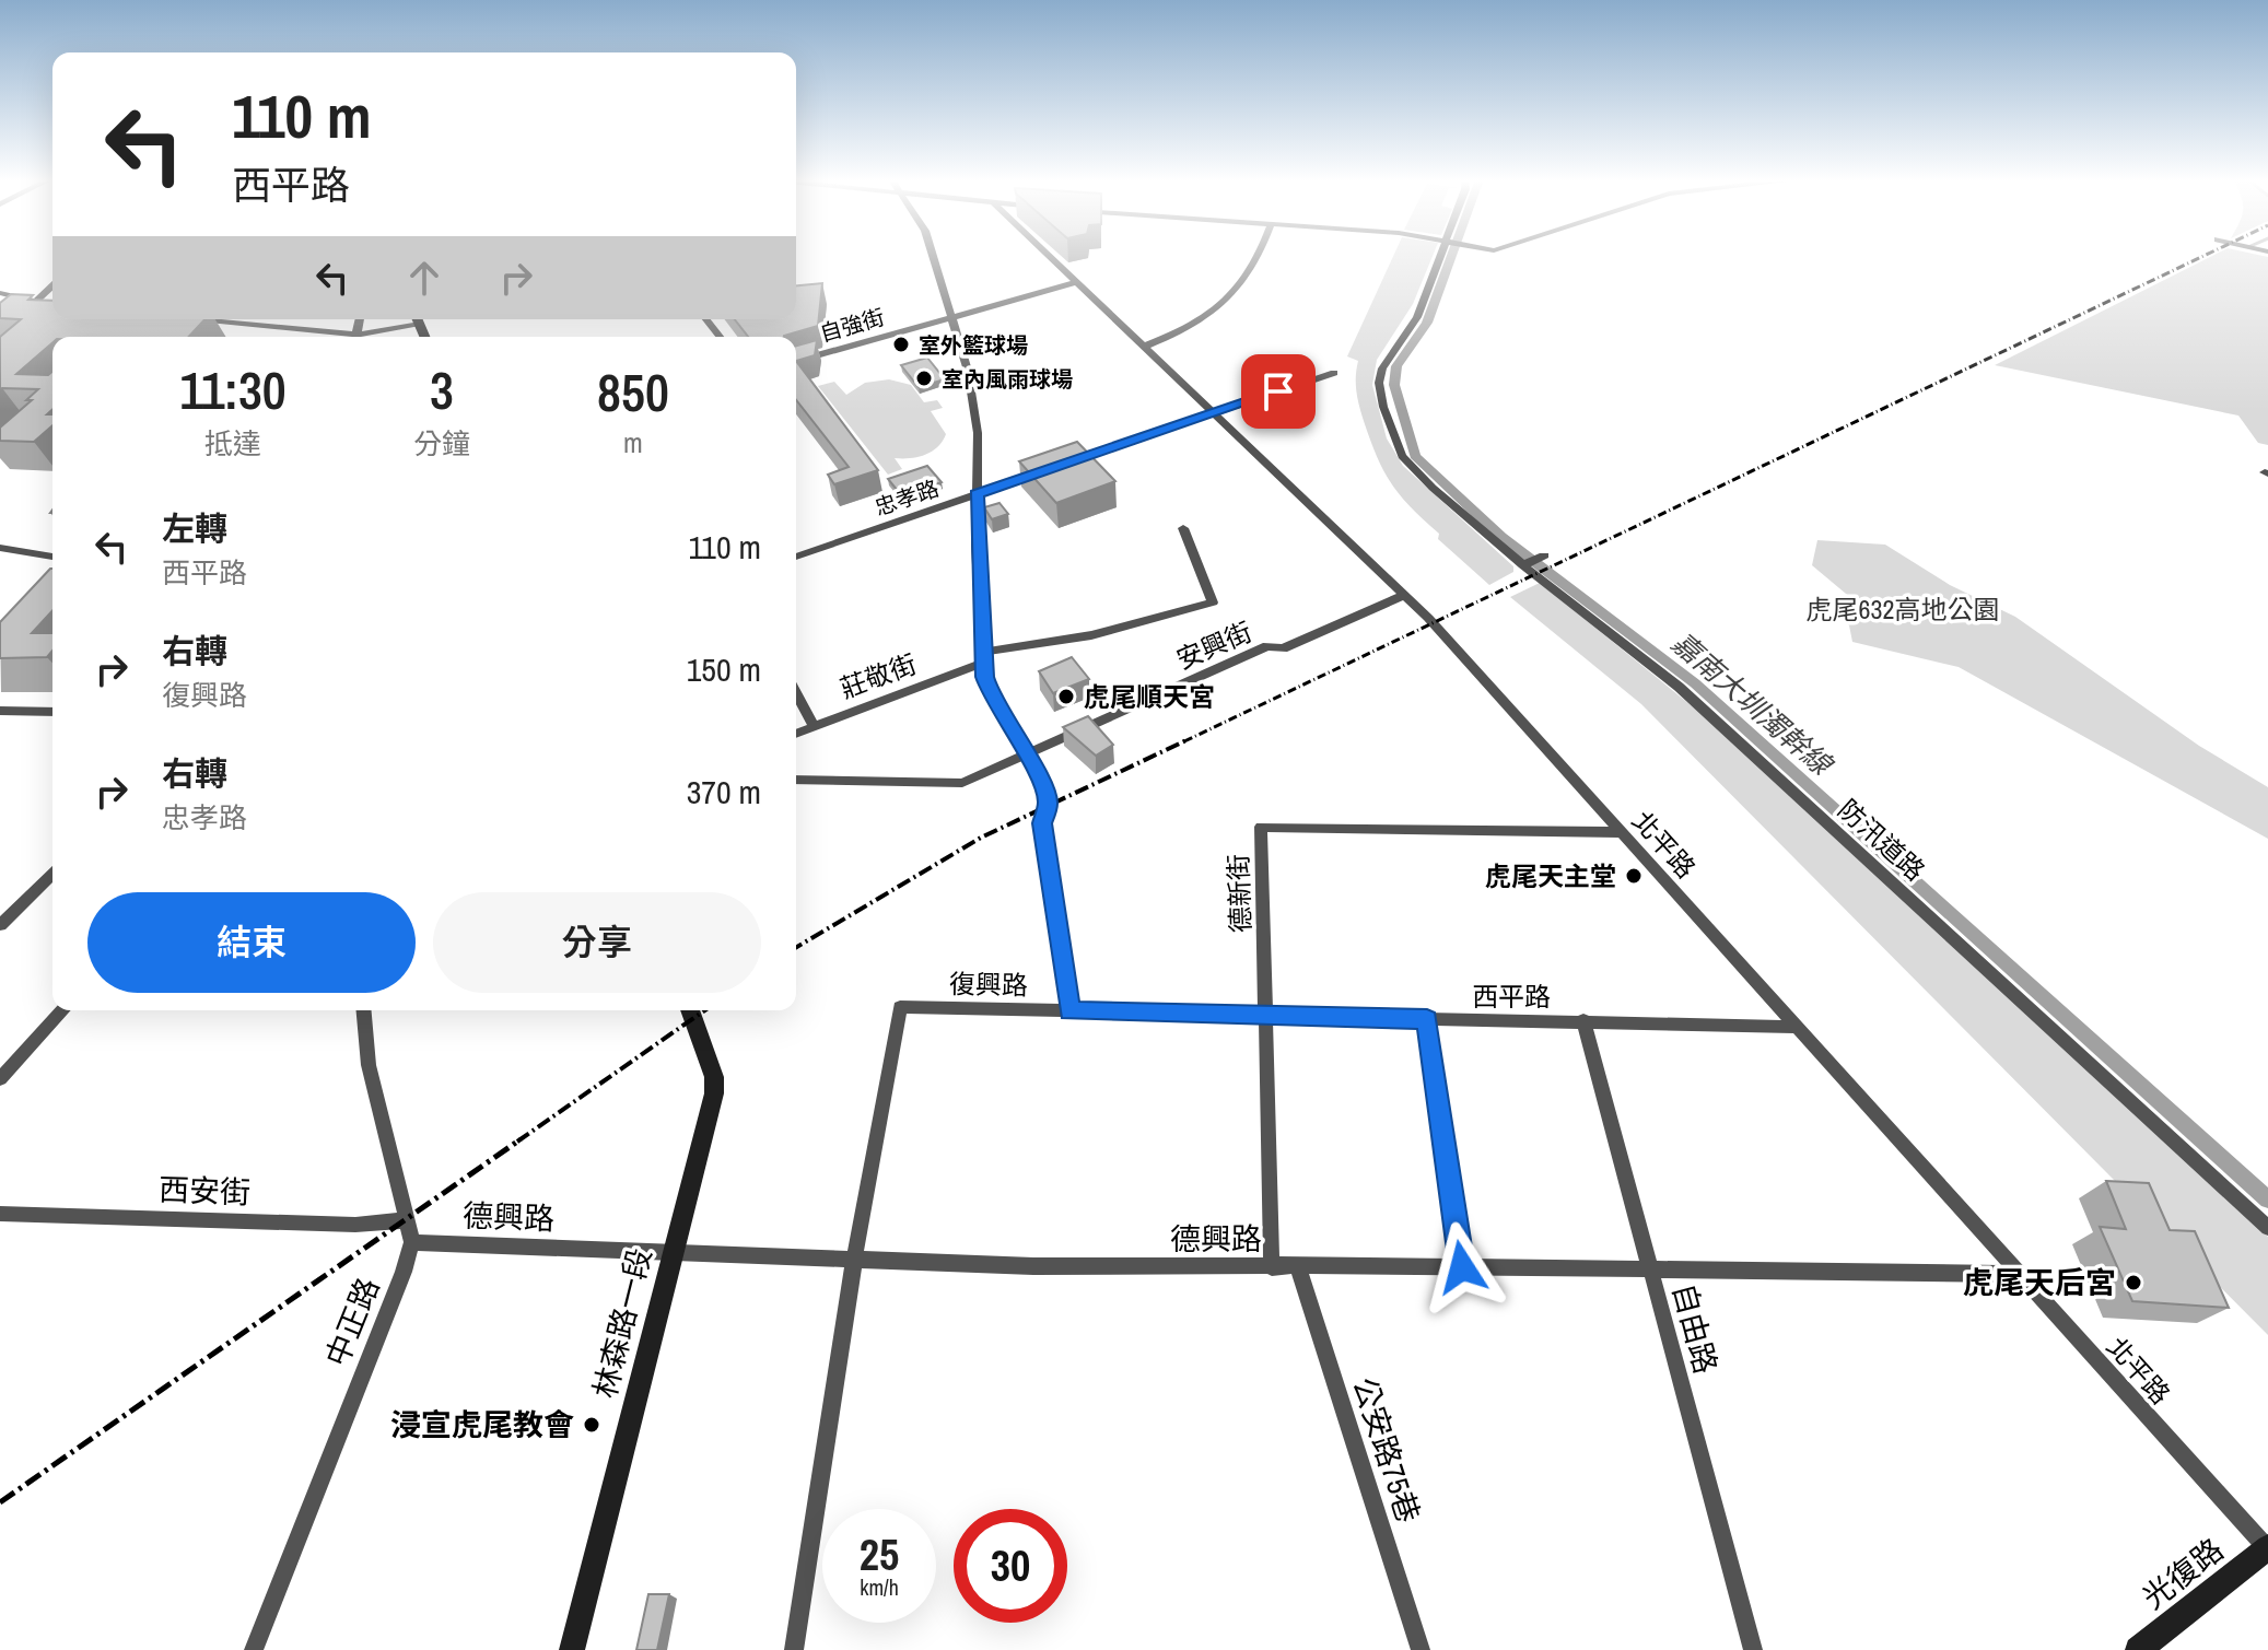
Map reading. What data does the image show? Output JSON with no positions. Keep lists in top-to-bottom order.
{
  "streets": {
    "main road": ["林森路一段", "光復路"],
    "street": [
      "自強街",
      "忠孝路",
      "安興街",
      "莊敬街",
      "防汛道路",
      "北平路",
      "德新街",
      "復興路",
      "西平路",
      "西安街",
      "德興路",
      "中正路",
      "自由路",
      "公安路75巷"
    ]
  },
  "crossings": [
    ["自強街", "北平路"],
    ["自強街", "復興路"],
    ["忠孝路", "復興路"],
    ["安興街", "北平路"],
    ["安興街", "復興路"],
    ["莊敬街", "復興路"],
    ["北平路", "德新街"],
    ["北平路", "西平路"],
    ["北平路", "德興路"],
    ["北平路", "光復路"],
    ["德新街", "西平路"],
    ["德新街", "德興路"],
    ["復興路", "西平路"],
    ["復興路", "德興路"],
    ["西平路", "自由路"],
    ["德興路", "中正路"],
    ["德興路", "林森路一段"],
    ["德興路", "自由路"],
    ["德興路", "公安路75巷"]
  ],
  "water": ["嘉南大圳濁幹線"],
  "parks": ["虎尾632高地公園"],
  "places": [
    "室外籃球場",
    "室內風雨球場",
    "虎尾順天宮",
    "虎尾天主堂",
    "虎尾天后宮",
    "浸宣虎尾教會"
  ],
  "page": {
    "turn": ["110 m", "西平路"],
    "eta": [
      "11:30",
      "抵達",
      "3",
      "分鐘",
      "850",
      "m"
    ],
    "list": [
      {
        "name": "左轉",
        "note": "西平路",
        "value": "110 m"
      },
      {
        "name": "右轉",
        "note": "復興路",
        "value": "150 m"
      },
      {
        "name": "右轉",
        "note": "忠孝路",
        "value": "370 m"
      }
    ],
    "buttons": ["結束", "分享"],
    "speed": "25 km/h",
    "limit": "30"
  }
}
